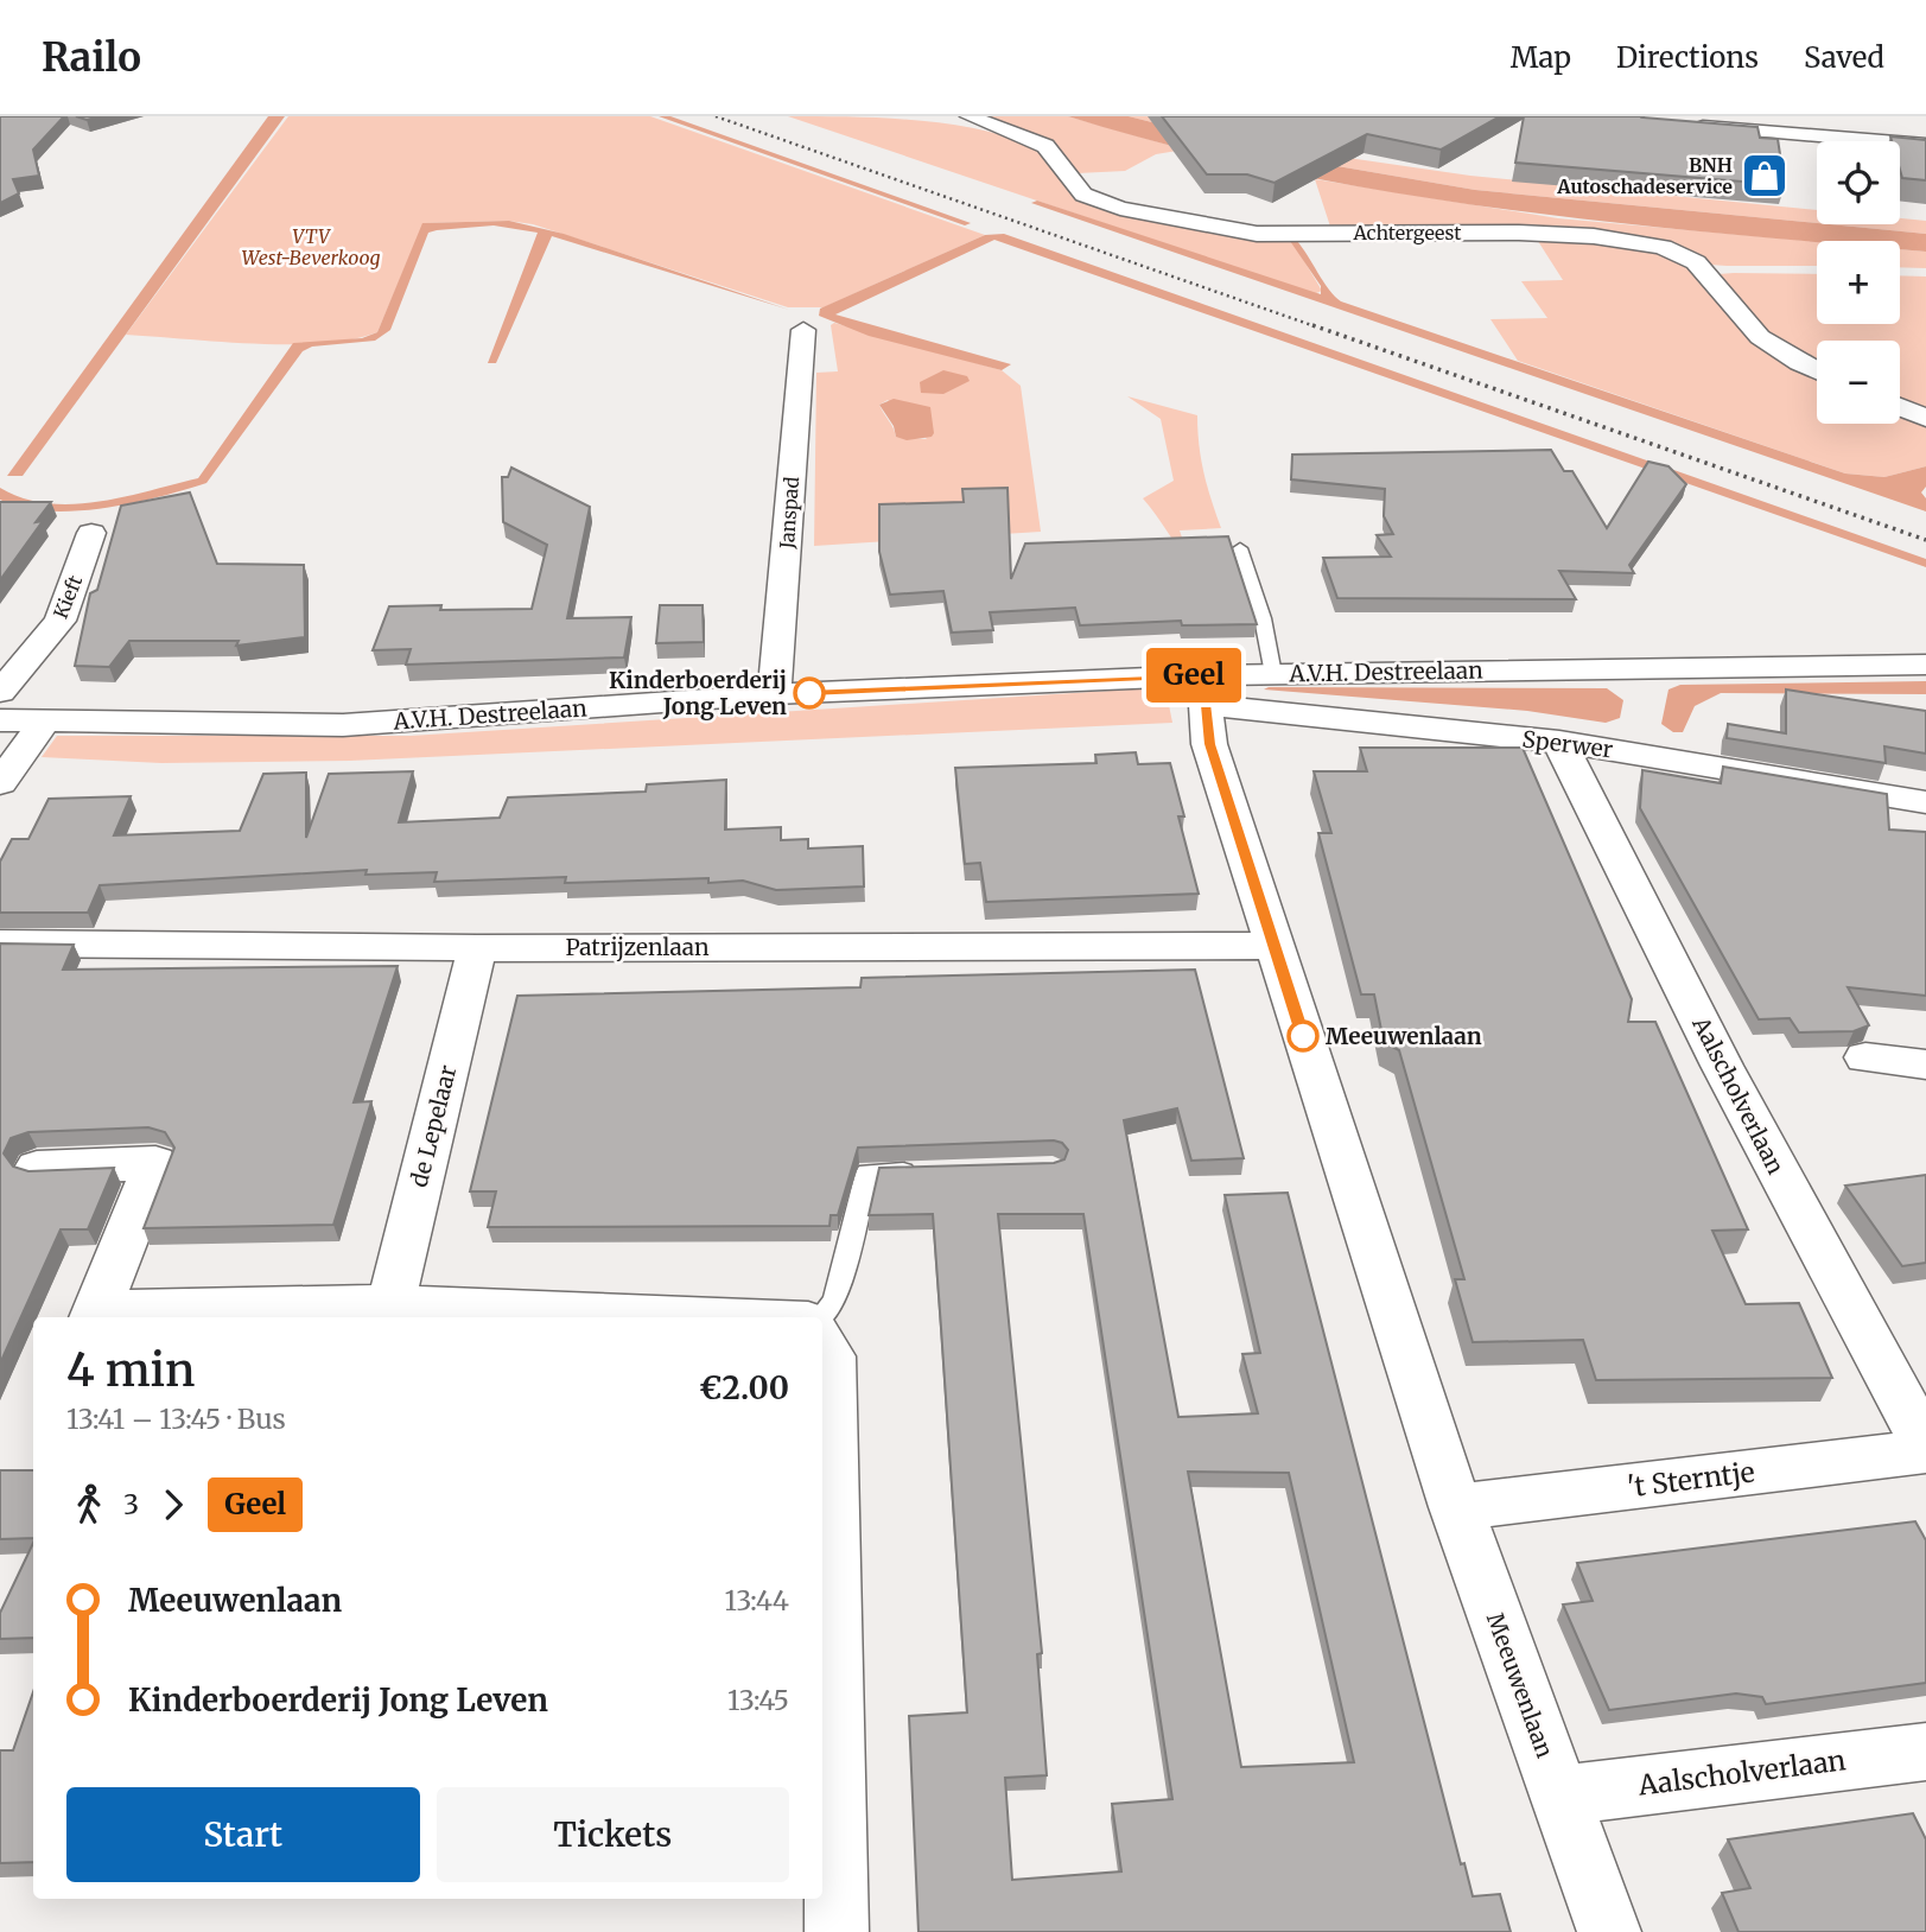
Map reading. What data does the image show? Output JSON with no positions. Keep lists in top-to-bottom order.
{
  "streets": {
    "street": [
      "Achtergeest",
      "Janspad",
      "Kieft",
      "A.V.H. Destreelaan",
      "Sperwer",
      "Patrijzenlaan",
      "Aalscholverlaan",
      "de Lepelaar",
      "'t Sterntje",
      "Meeuwenlaan"
    ]
  },
  "crossings": [
    ["Janspad", "A.V.H. Destreelaan"],
    ["A.V.H. Destreelaan", "Sperwer"],
    ["A.V.H. Destreelaan", "Meeuwenlaan"],
    ["Sperwer", "Aalscholverlaan"],
    ["Sperwer", "Meeuwenlaan"],
    ["Patrijzenlaan", "de Lepelaar"],
    ["Patrijzenlaan", "Meeuwenlaan"],
    ["Aalscholverlaan", "'t Sterntje"],
    ["Aalscholverlaan", "Meeuwenlaan"],
    ["'t Sterntje", "Meeuwenlaan"]
  ],
  "parks": ["VTV West-Beverkoog"],
  "places": {
    "shop": ["BNH Autoschadeservice"],
    "other": ["Kinderboerderij Jong Leven", "Meeuwenlaan"]
  },
  "lines": ["bus line Geel"],
  "page": {
    "header": "Railo",
    "nav": ["Map", "Directions", "Saved"],
    "on_map": "Geel",
    "map_buttons": ["+", "−"],
    "heading": ["4 min", "13:41 – 13:45 · Bus", "€2.00"],
    "legs": ["3", "Geel"],
    "list": [
      {
        "name": "Meeuwenlaan",
        "value": "13:44"
      },
      {
        "name": "Kinderboerderij Jong Leven",
        "value": "13:45"
      }
    ],
    "buttons": ["Start", "Tickets"]
  }
}
